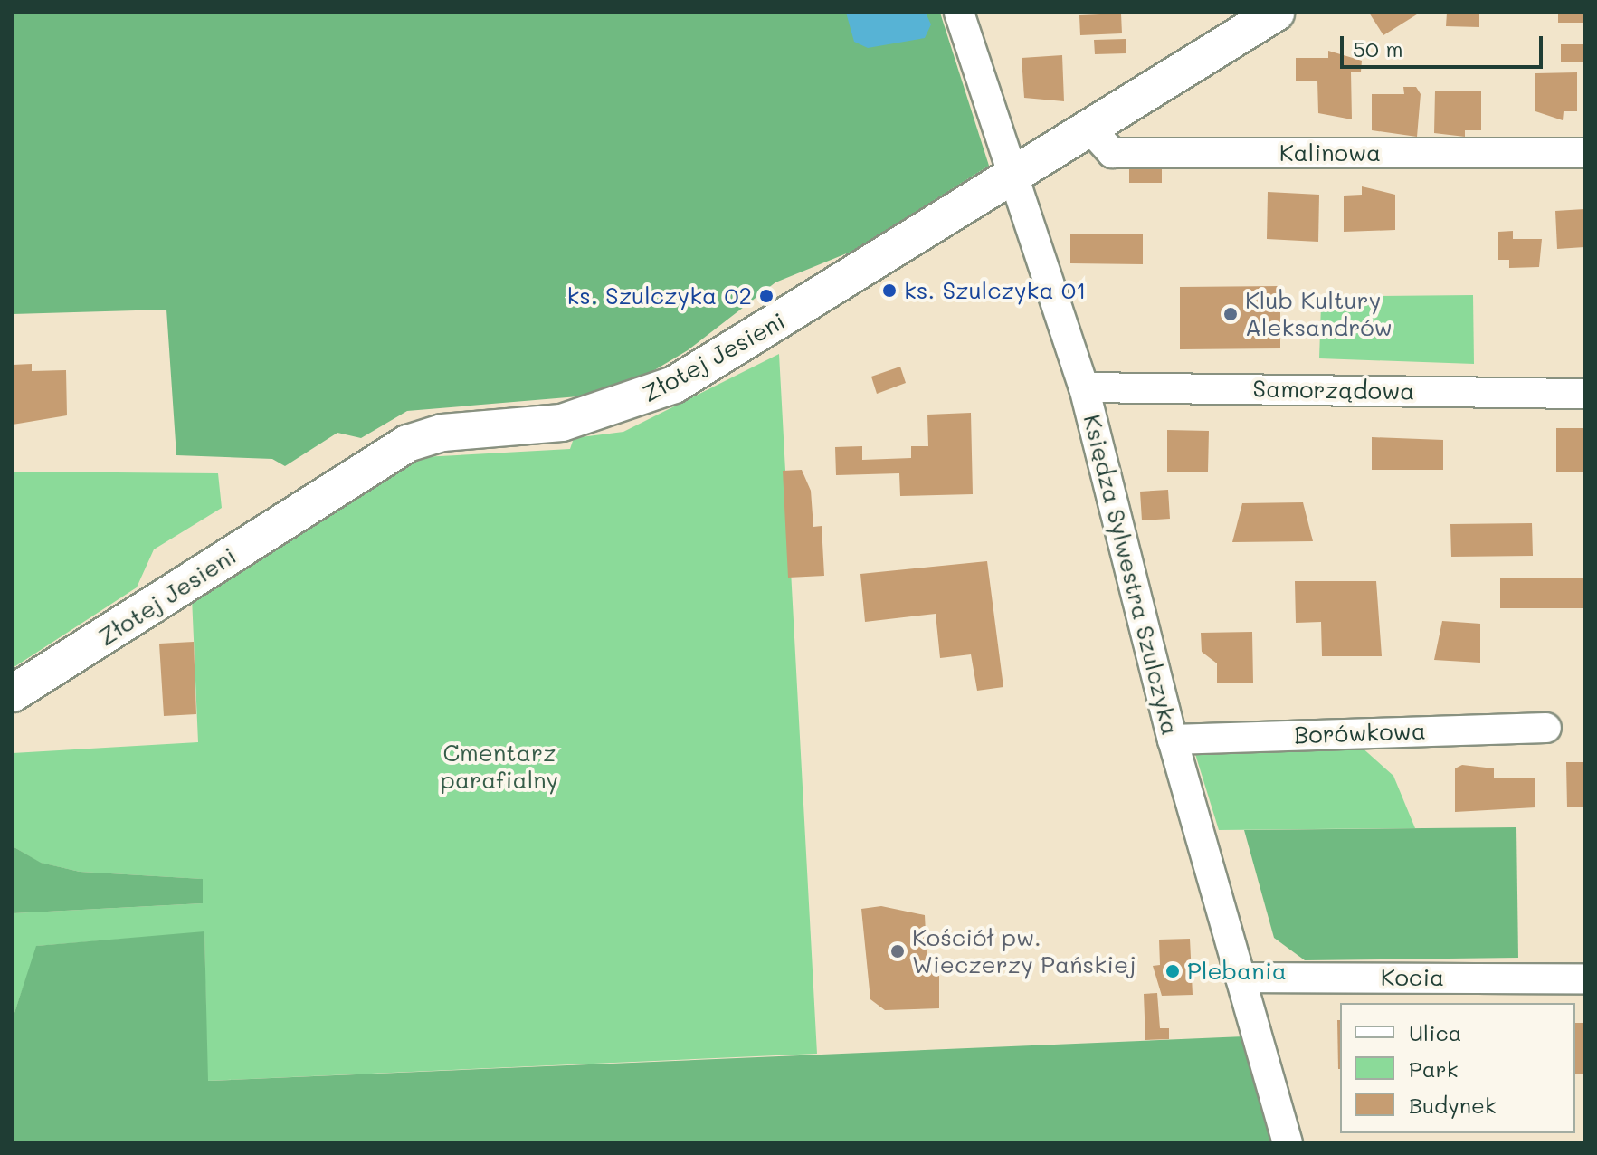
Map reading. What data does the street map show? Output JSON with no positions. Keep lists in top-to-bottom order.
{
  "streets": {
    "street": [
      "Kalinowa",
      "Złotej Jesieni",
      "Samorządowa",
      "Księdza Sylwestra Szulczyka",
      "Borówkowa",
      "Kocia"
    ]
  },
  "crossings": [
    ["Kalinowa", "Złotej Jesieni"],
    ["Złotej Jesieni", "Księdza Sylwestra Szulczyka"],
    ["Samorządowa", "Księdza Sylwestra Szulczyka"],
    ["Księdza Sylwestra Szulczyka", "Borówkowa"],
    ["Księdza Sylwestra Szulczyka", "Kocia"]
  ],
  "parks": ["Cmentarz parafialny"],
  "places": [
    "ks. Szulczyka 01",
    "ks. Szulczyka 02",
    "Klub Kultury Aleksandrów",
    "Kościół pw. Wieczerzy Pańskiej",
    "Plebania"
  ],
  "legend": ["Ulica", "Park", "Budynek"],
  "scale_bar": "50 m"
}
